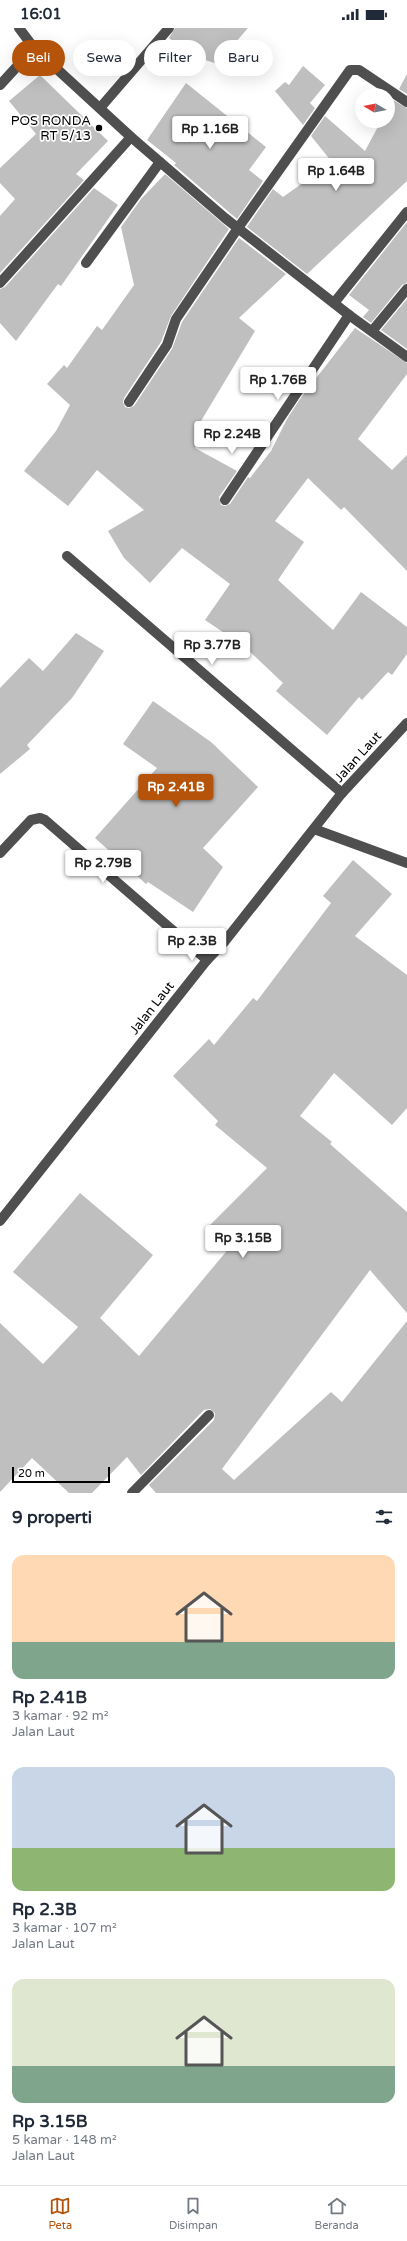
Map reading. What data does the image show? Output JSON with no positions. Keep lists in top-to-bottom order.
{
  "streets": {
    "street": ["Jalan Laut"]
  },
  "places": ["POS RONDA RT 5/13"],
  "scale_bar": "20 m",
  "north": "left",
  "page": {
    "status": "16:01",
    "chip": [
      "Beli",
      "Sewa",
      "Filter",
      "Baru"
    ],
    "price": [
      "Rp 1.16B",
      "Rp 1.64B",
      "Rp 1.76B",
      "Rp 2.24B",
      "Rp 3.77B",
      "Rp 2.41B",
      "Rp 2.79B",
      "Rp 2.3B",
      "Rp 3.15B"
    ],
    "scale": "20 m",
    "heading": "9 properti",
    "list": [
      {
        "name": "Rp 2.41B",
        "note": "3 kamar · 92 m² · Jalan Laut"
      },
      {
        "name": "Rp 2.3B",
        "note": "3 kamar · 107 m² · Jalan Laut"
      },
      {
        "name": "Rp 3.15B",
        "note": "5 kamar · 148 m² · Jalan Laut"
      }
    ],
    "tabs": ["Peta", "Disimpan", "Beranda"]
  }
}
